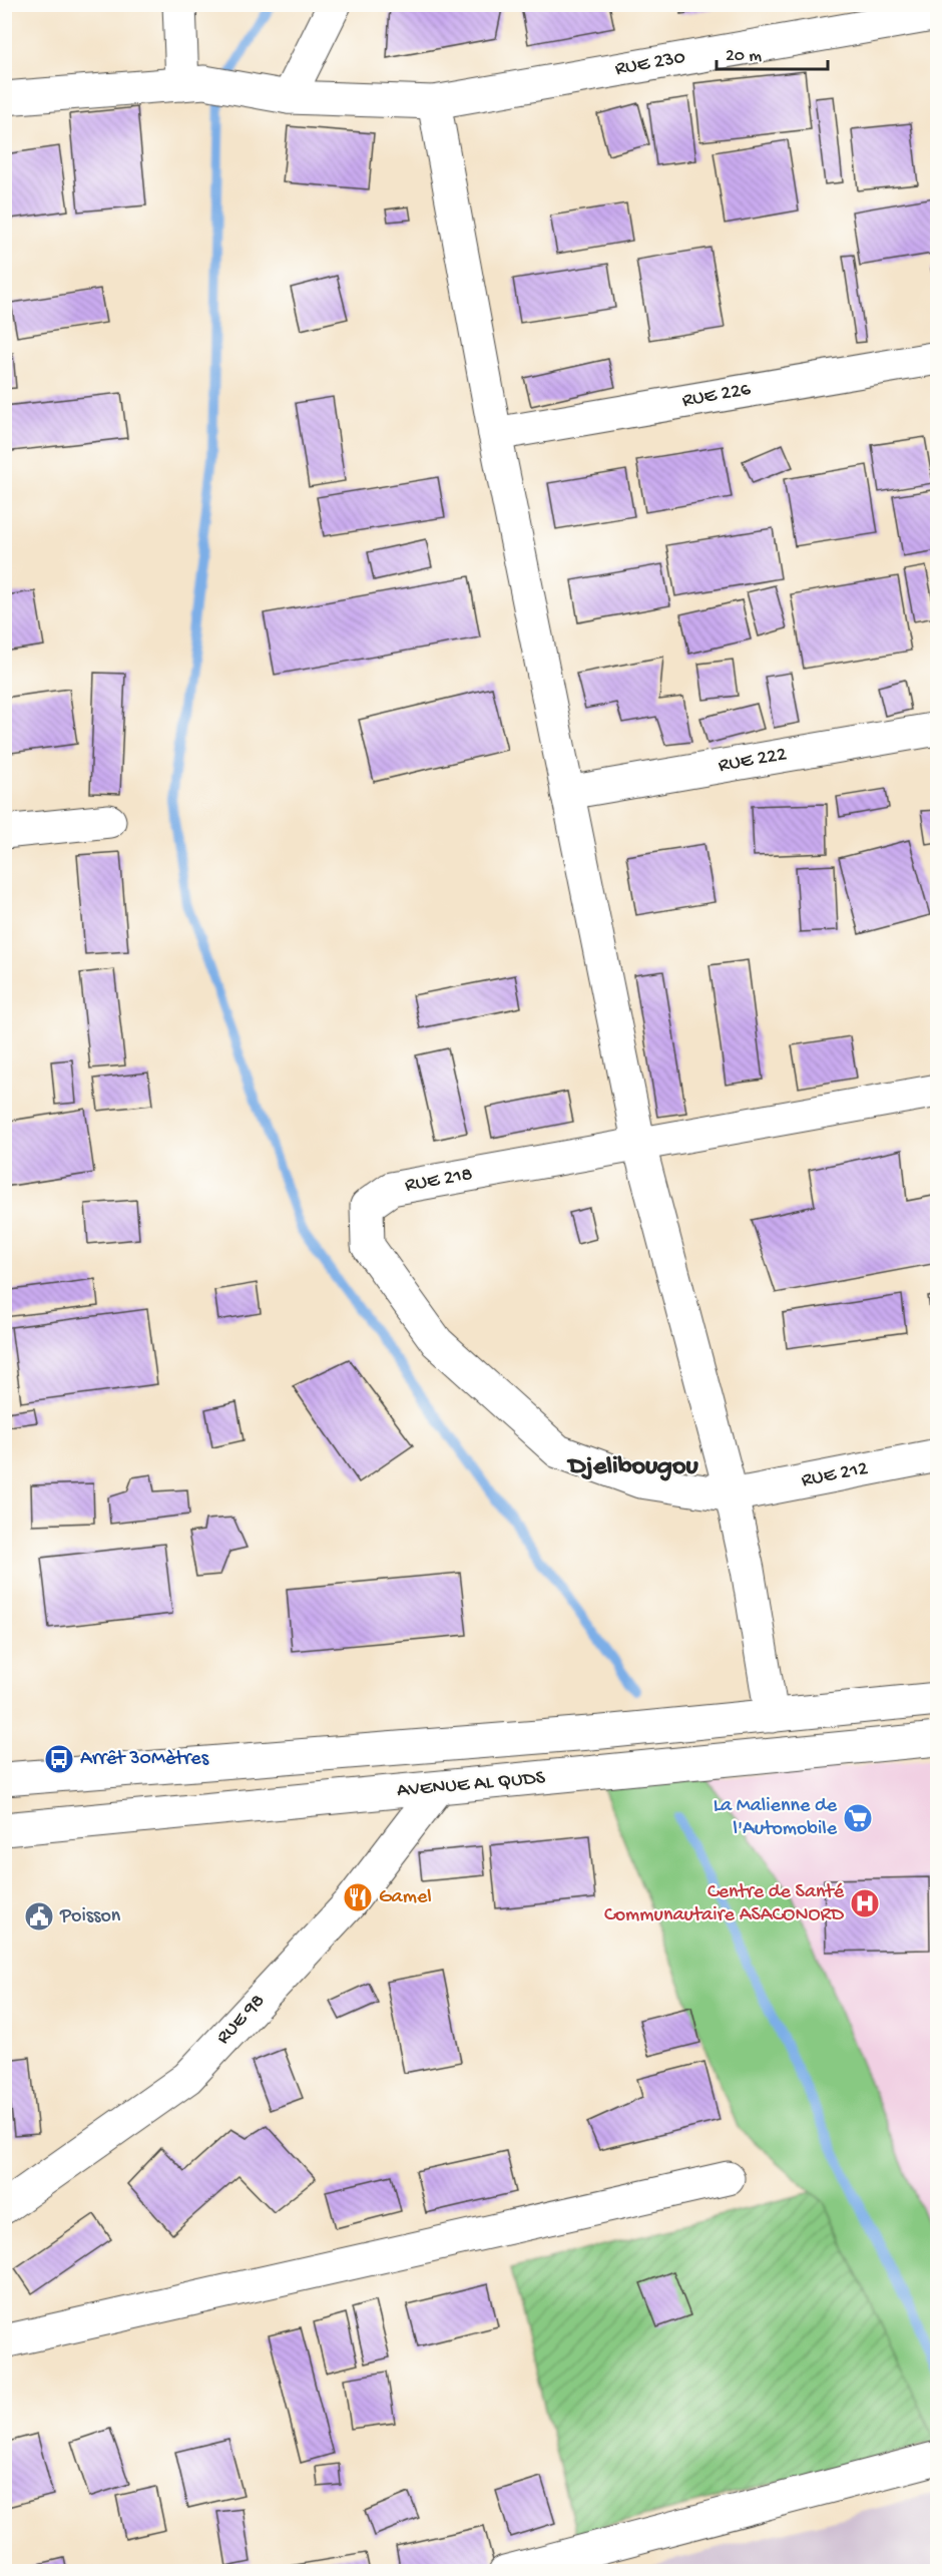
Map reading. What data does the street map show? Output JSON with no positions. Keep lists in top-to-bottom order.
{
  "streets": {
    "street": [
      "RUE 230",
      "RUE 226",
      "RUE 222",
      "RUE 218",
      "RUE 212",
      "AVENUE AL QUDS",
      "RUE 98"
    ]
  },
  "crossings": [
    ["RUE 218", "RUE 212"],
    ["AVENUE AL QUDS", "RUE 98"]
  ],
  "districts": ["Djelibougou"],
  "places": {
    "bus stop": ["Arrêt 30Mètres"],
    "supermarket": ["La Malienne de l'Automobile"],
    "restaurant": ["Gamel"],
    "hospital": ["Centre de Santé Communautaire ASACONORD"],
    "public building": ["Poisson"]
  },
  "scale_bar": "20 m"
}
